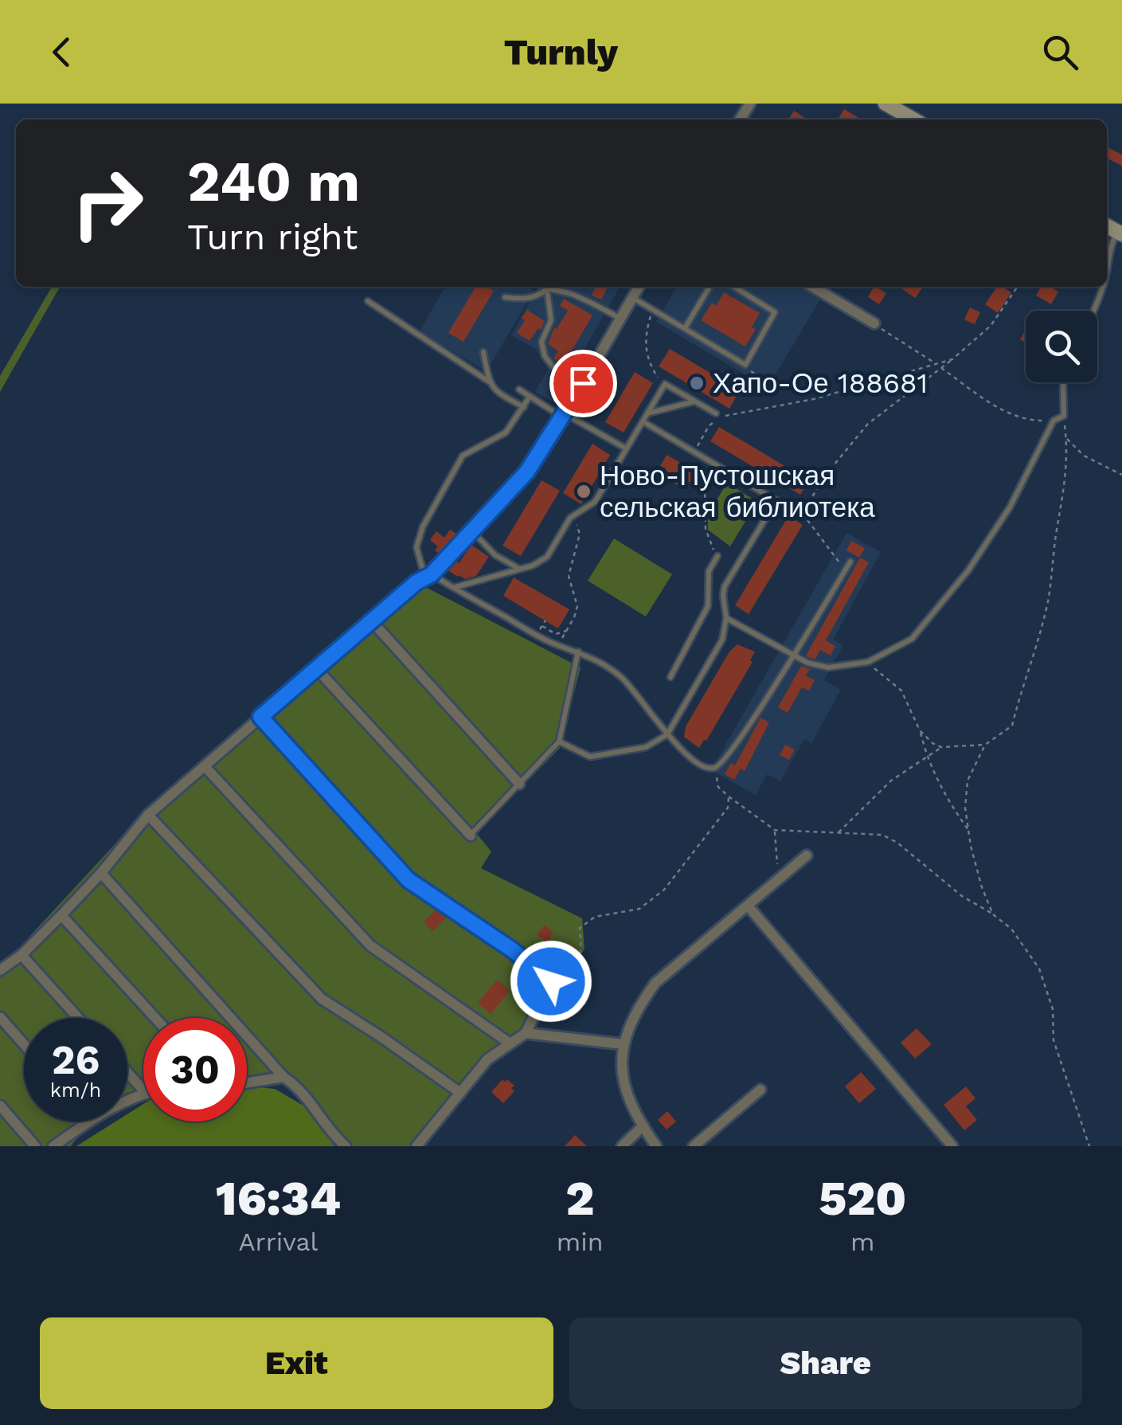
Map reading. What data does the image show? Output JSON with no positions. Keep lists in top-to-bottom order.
{
  "places": ["Хапо-Ое 188681", "Ново-Пустошская сельская библиотека"],
  "page": {
    "header": "Turnly",
    "turn": ["240 m", "Turn right"],
    "speed": "26 km/h",
    "limit": "30",
    "eta": [
      "16:34",
      "Arrival",
      "2",
      "min",
      "520",
      "m"
    ],
    "buttons": ["Exit", "Share"]
  }
}
